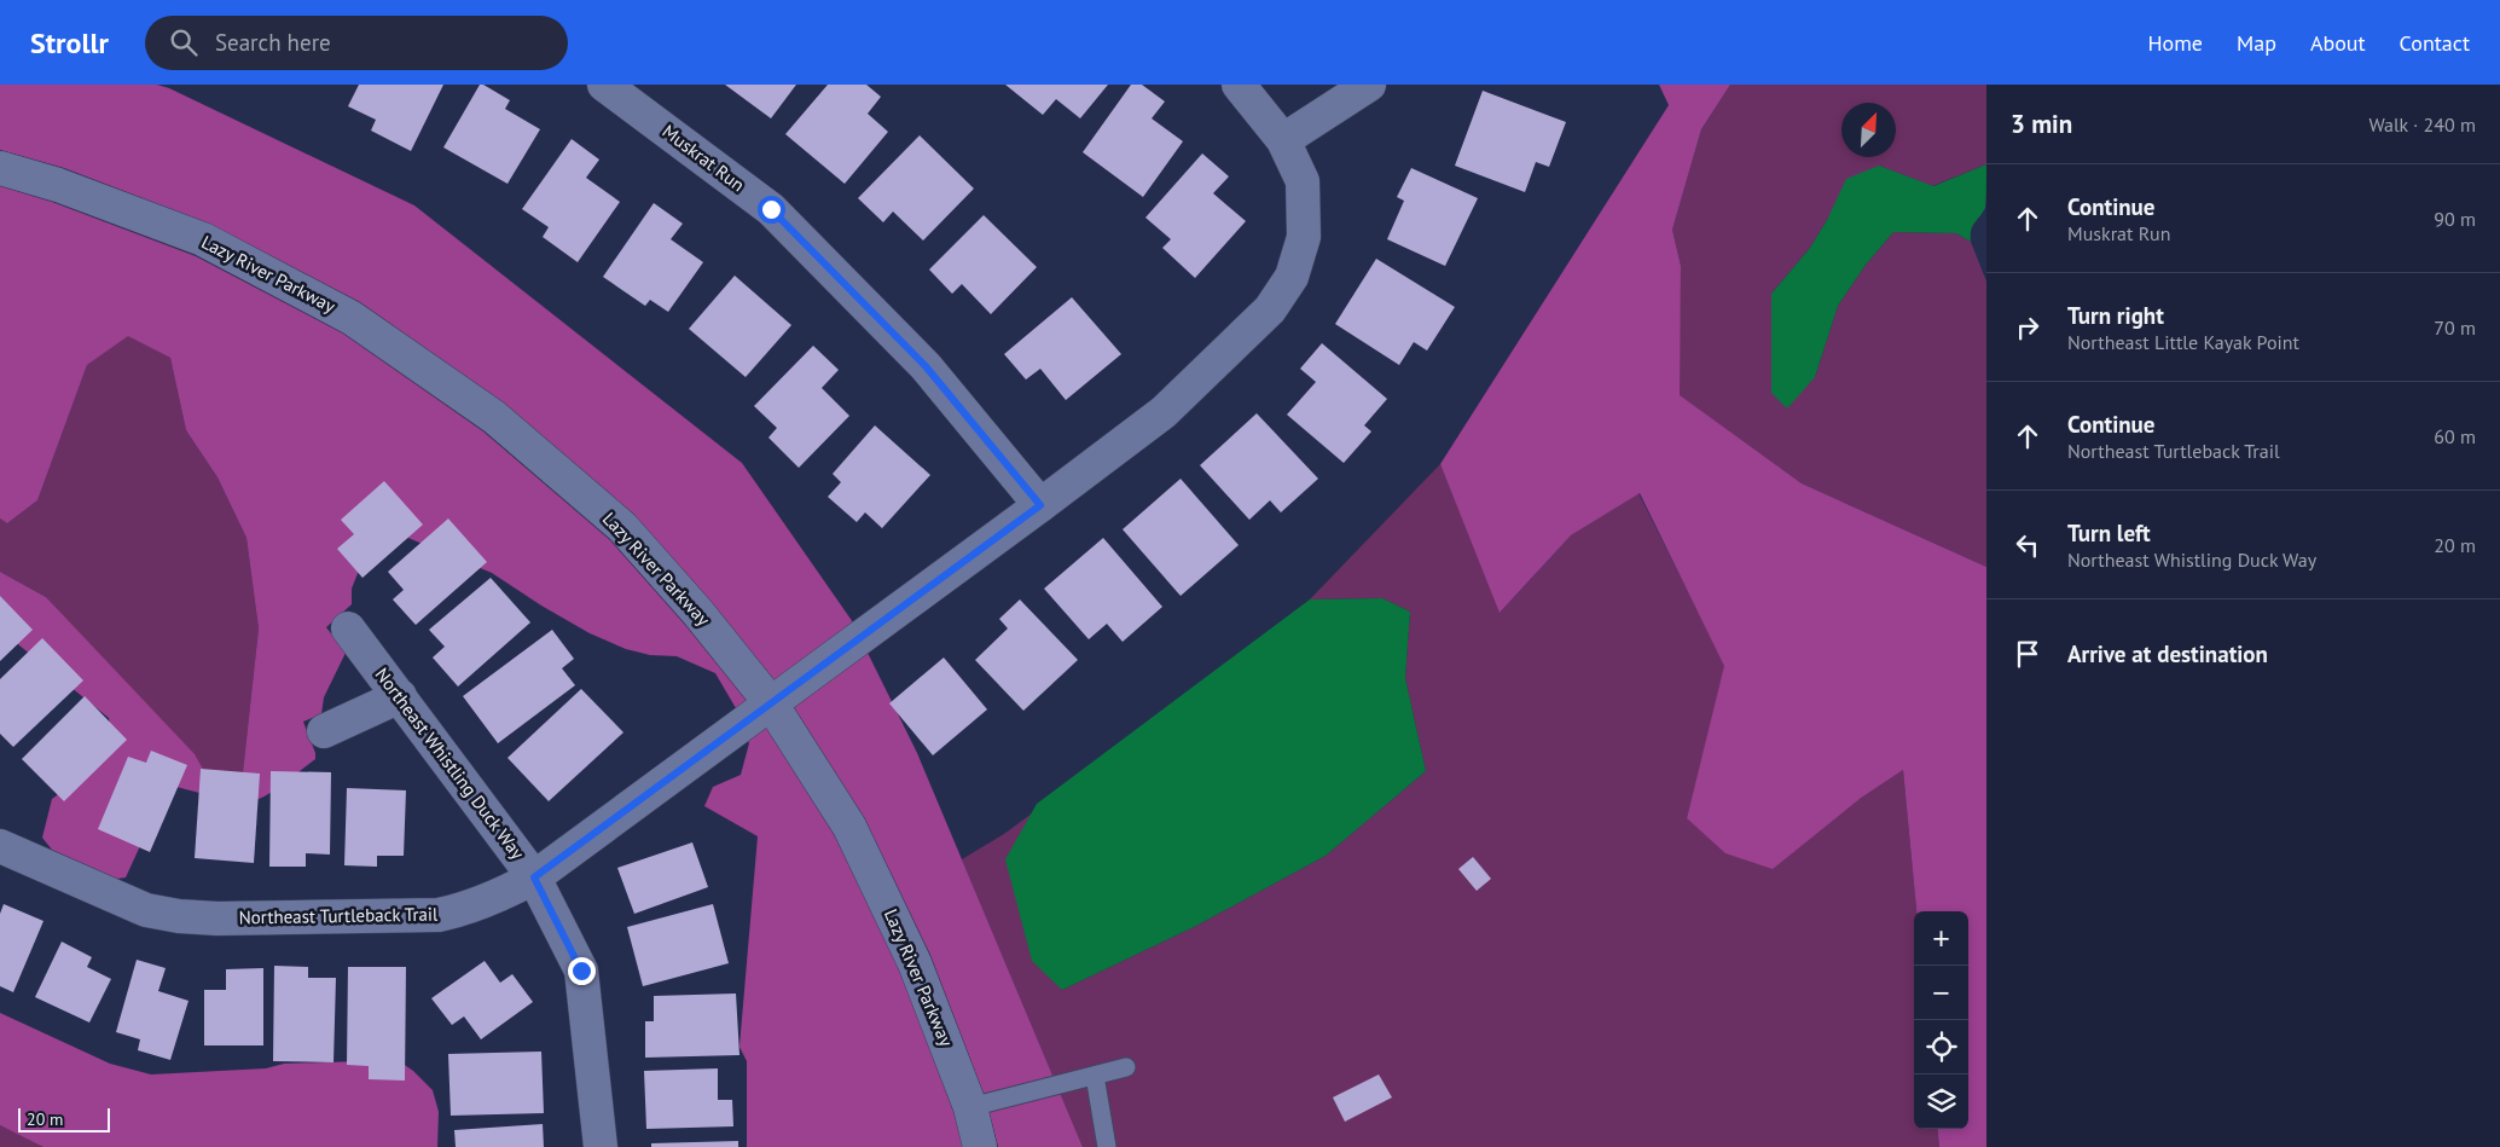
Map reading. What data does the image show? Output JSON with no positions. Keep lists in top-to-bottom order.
{
  "streets": {
    "street": [
      "Muskrat Run",
      "Lazy River Parkway",
      "Northeast Whistling Duck Way",
      "Northeast Turtleback Trail"
    ]
  },
  "crossings": [
    ["Muskrat Run", "Northeast Turtleback Trail"],
    ["Lazy River Parkway", "Northeast Turtleback Trail"],
    ["Northeast Whistling Duck Way", "Northeast Turtleback Trail"]
  ],
  "scale_bar": "20 m",
  "north": "top right",
  "page": {
    "header": "Strollr",
    "search": "Search here",
    "nav": [
      "Home",
      "Map",
      "About",
      "Contact"
    ],
    "heading": ["3 min", "Walk · 240 m"],
    "list": [
      ["Continue", "Muskrat Run", "90 m"],
      ["Turn right", "Northeast Little Kayak Point", "70 m"],
      ["Continue", "Northeast Turtleback Trail", "60 m"],
      ["Turn left", "Northeast Whistling Duck Way", "20 m"],
      "Arrive at destination"
    ],
    "map_buttons": ["+", "−"],
    "scale": "20 m"
  }
}
